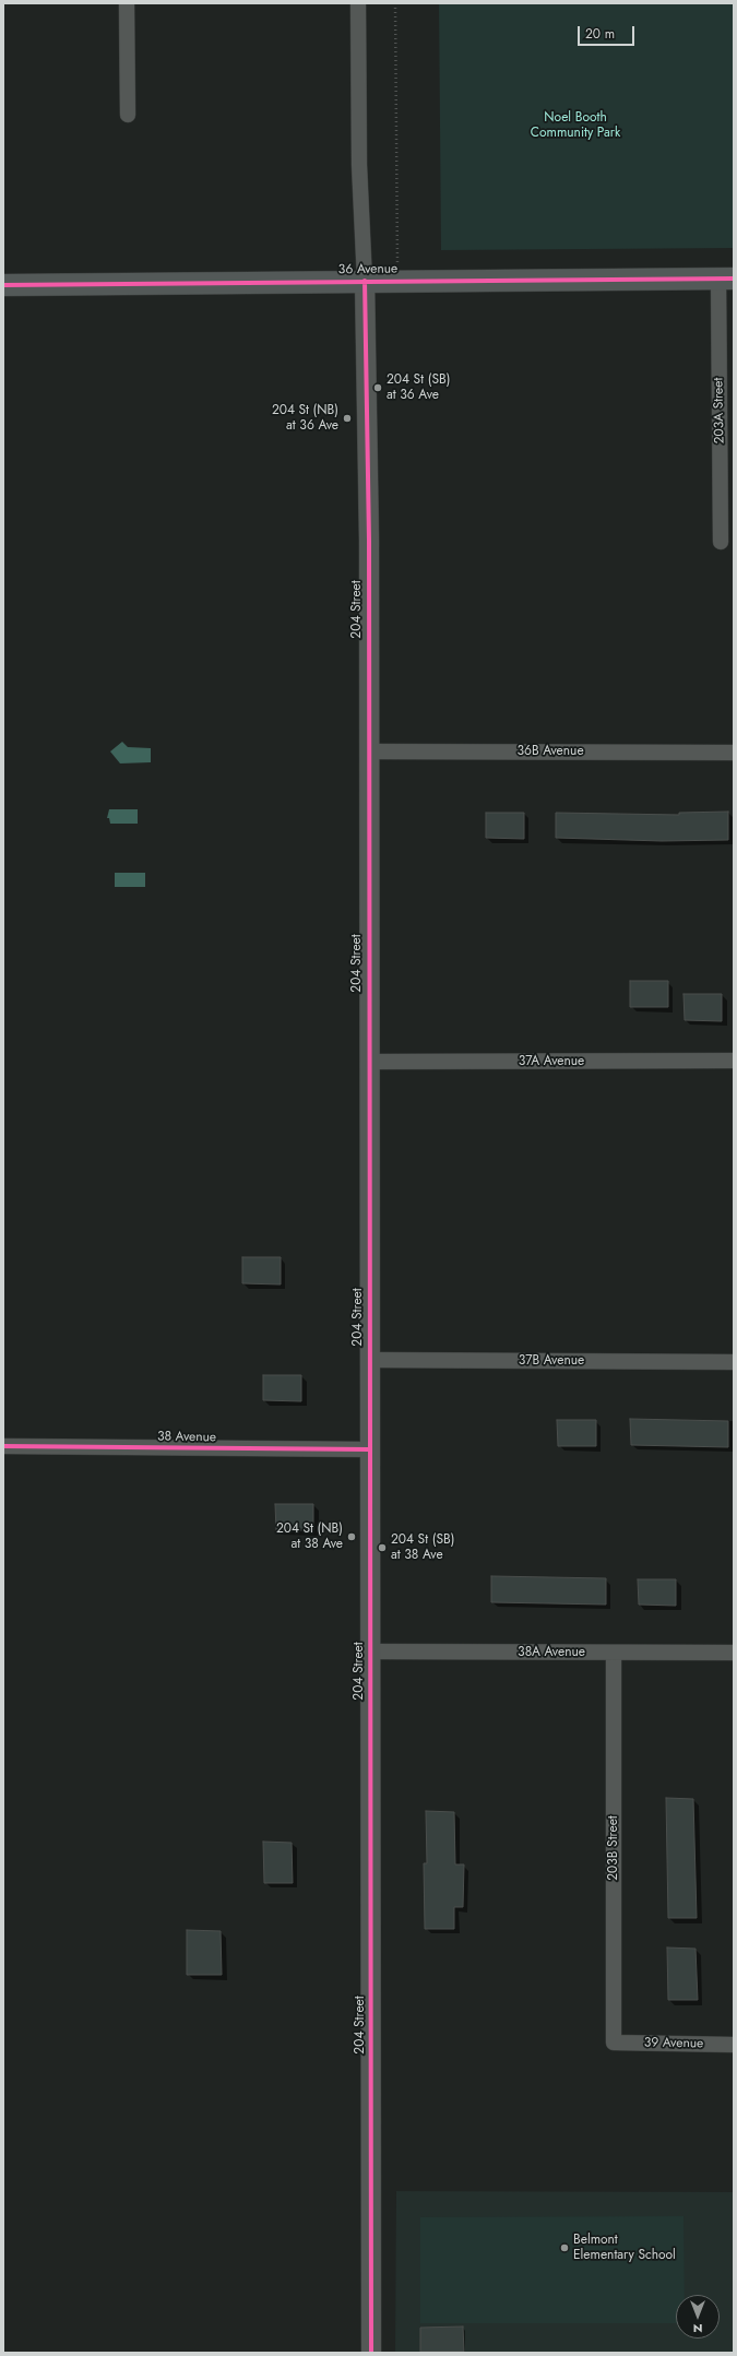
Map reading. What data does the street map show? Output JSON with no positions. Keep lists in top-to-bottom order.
{
  "streets": {
    "main road": ["36 Avenue"],
    "street": [
      "203A Street",
      "204 Street",
      "36B Avenue",
      "37A Avenue",
      "37B Avenue",
      "38 Avenue",
      "38A Avenue",
      "203B Street",
      "39 Avenue"
    ]
  },
  "crossings": [
    ["36 Avenue", "203A Street"],
    ["36 Avenue", "204 Street"],
    ["204 Street", "36B Avenue"],
    ["204 Street", "37A Avenue"],
    ["204 Street", "37B Avenue"],
    ["204 Street", "38 Avenue"],
    ["204 Street", "38A Avenue"],
    ["38A Avenue", "203B Street"],
    ["203B Street", "39 Avenue"]
  ],
  "parks": ["Noel Booth Community Park"],
  "places": [
    "204 St (SB) at 36 Ave",
    "204 St (NB) at 36 Ave",
    "204 St (NB) at 38 Ave",
    "204 St (SB) at 38 Ave",
    "Belmont Elementary School"
  ],
  "scale_bar": "20 m",
  "north": "bottom"
}
